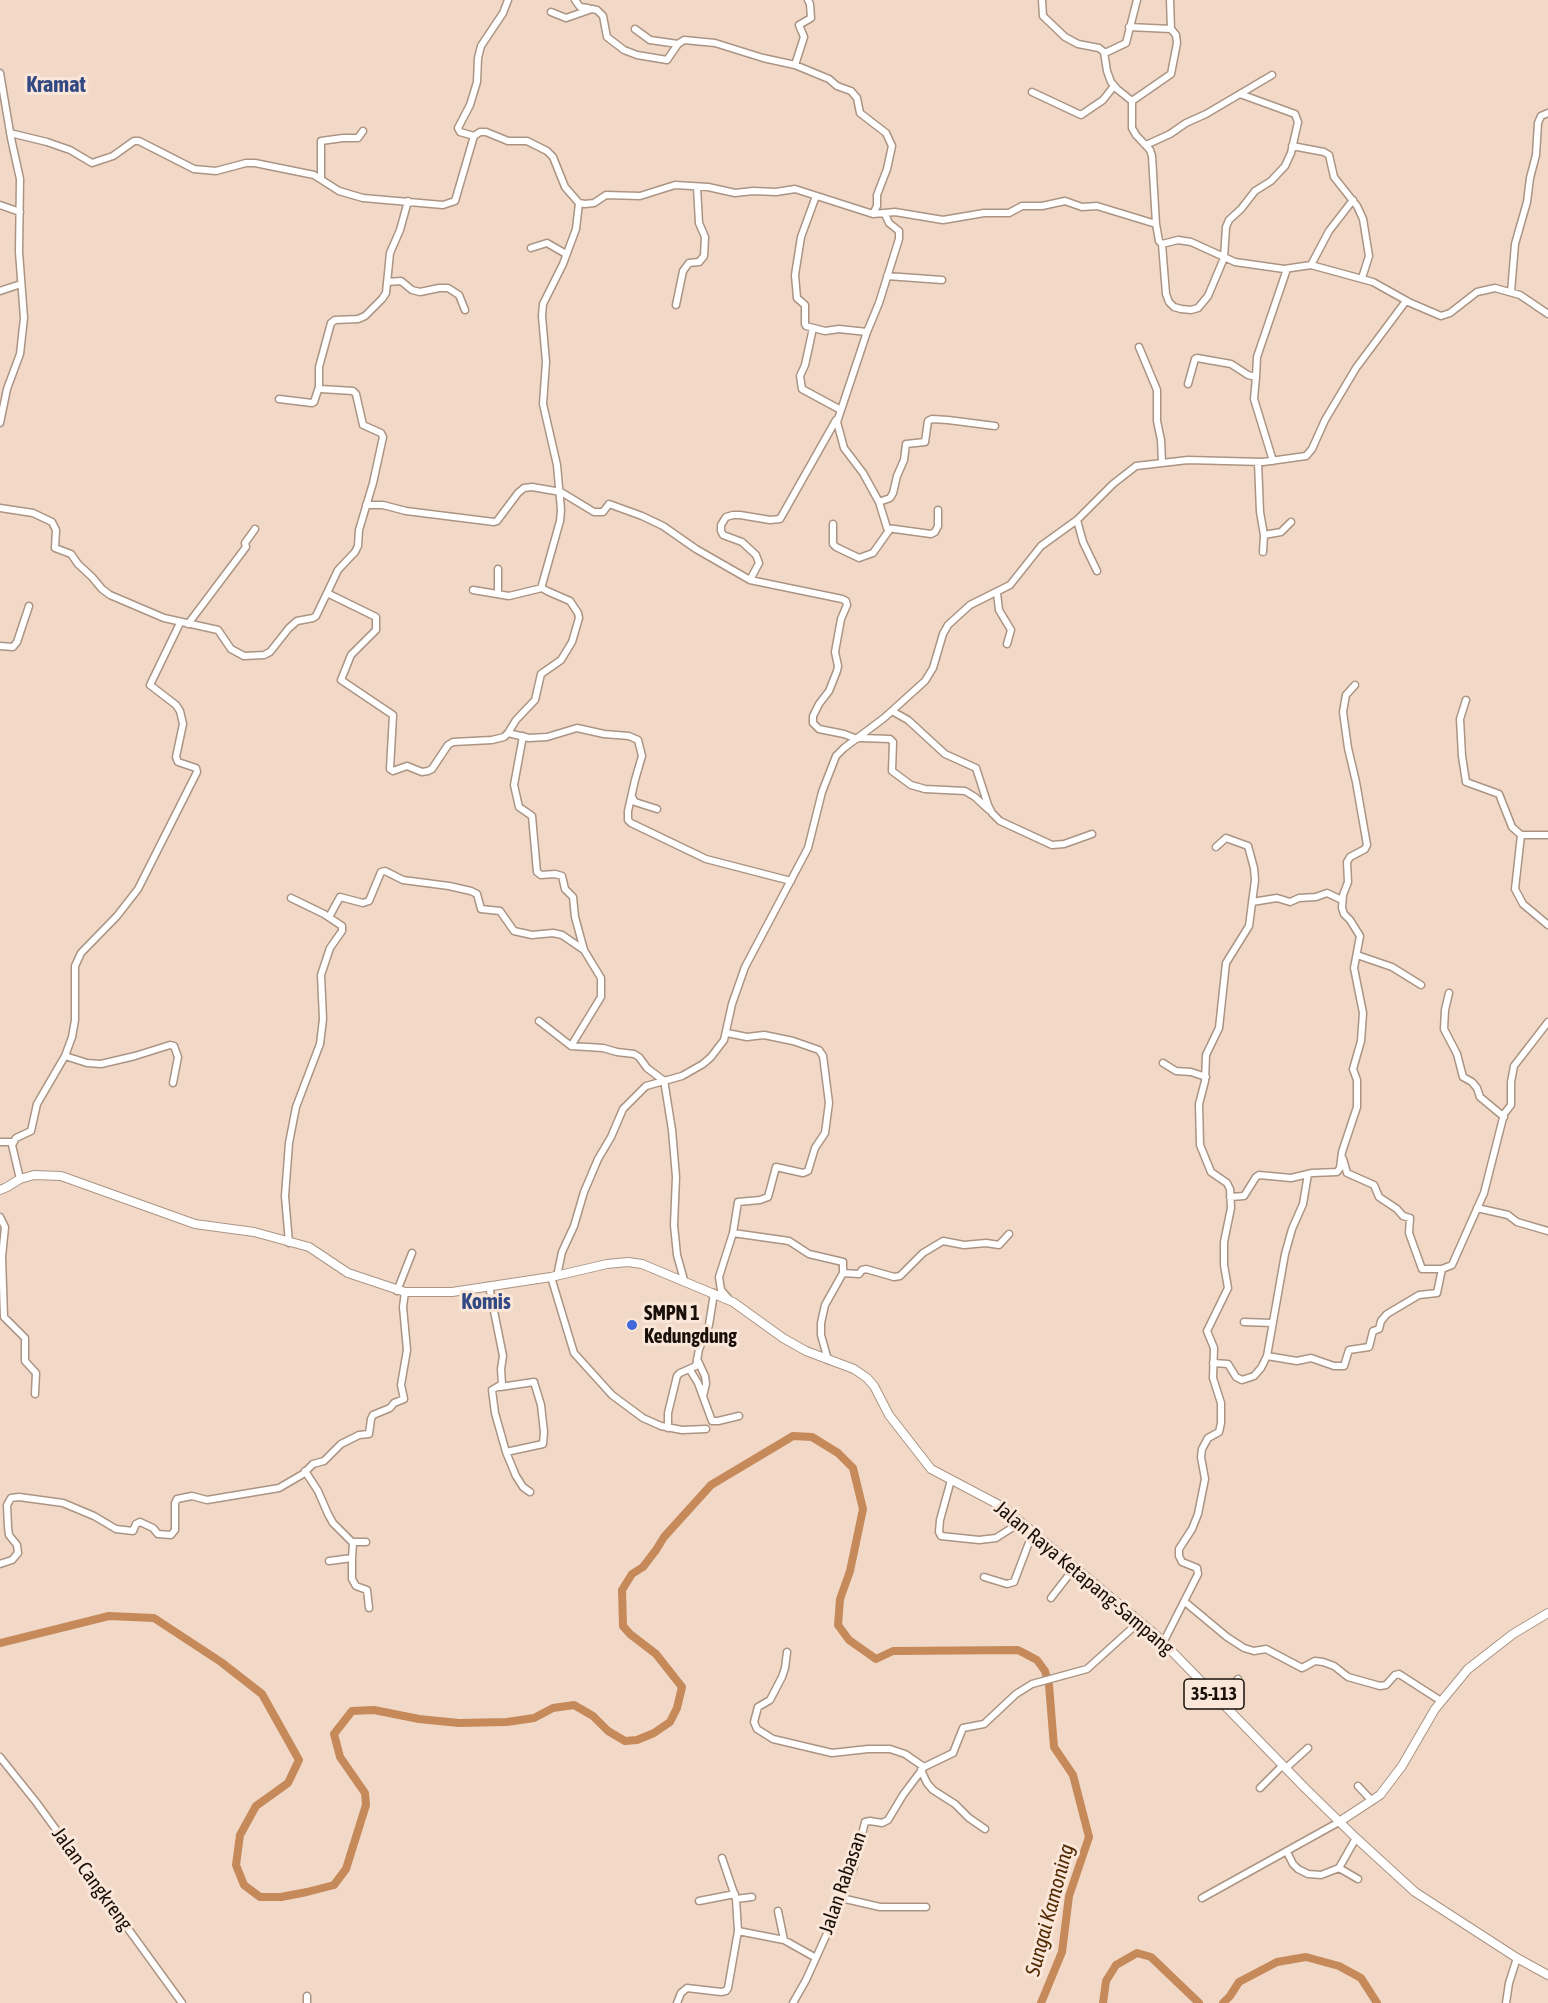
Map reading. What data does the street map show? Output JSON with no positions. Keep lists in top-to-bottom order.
{
  "streets": {
    "main road": ["Jalan Raya Ketapang-Sampang", "35-113"],
    "street": ["Jalan Cangkreng", "Jalan Rabasan"]
  },
  "districts": ["Kramat", "Komis"],
  "water": ["Sungai Kamoning"],
  "places": ["SMPN 1 Kedungdung"]
}
